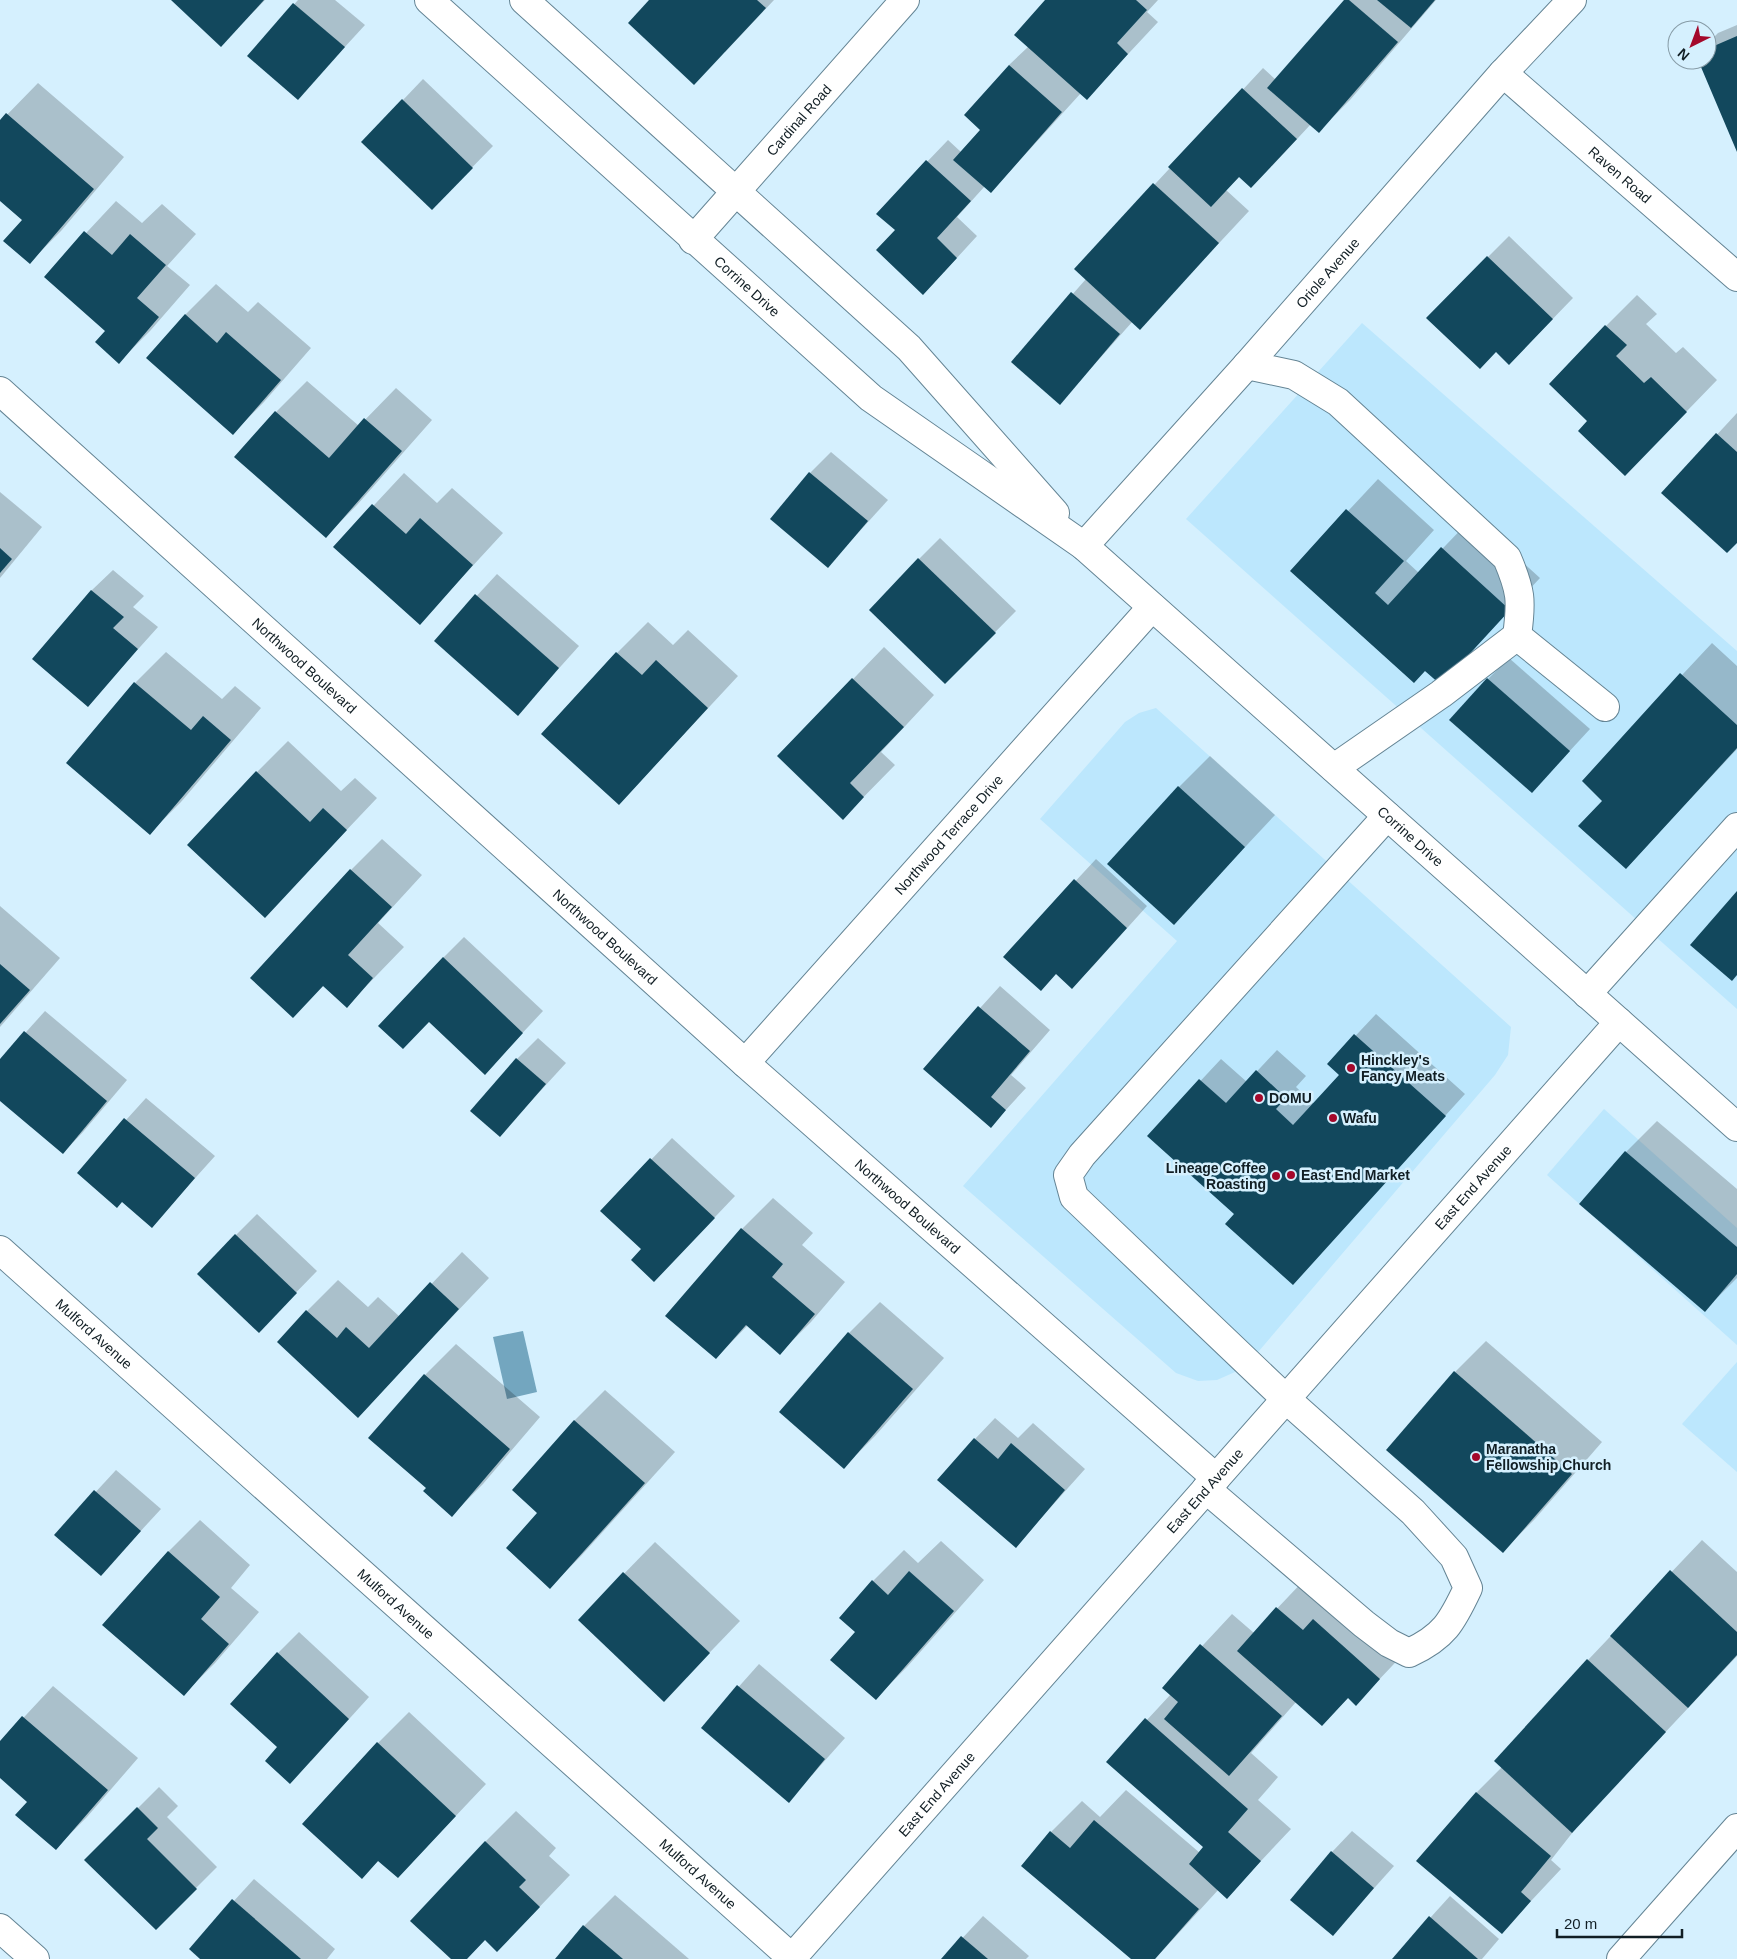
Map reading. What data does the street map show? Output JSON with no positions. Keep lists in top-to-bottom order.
{
  "streets": {
    "street": [
      "Cardinal Road",
      "Raven Road",
      "Oriole Avenue",
      "Corrine Drive",
      "Northwood Boulevard",
      "Northwood Terrace Drive",
      "East End Avenue",
      "Mulford Avenue"
    ]
  },
  "crossings": [
    ["Cardinal Road", "Corrine Drive"],
    ["Raven Road", "Oriole Avenue"],
    ["Oriole Avenue", "Corrine Drive"],
    ["Corrine Drive", "Northwood Boulevard"],
    ["Corrine Drive", "Northwood Terrace Drive"],
    ["Corrine Drive", "East End Avenue"],
    ["Northwood Boulevard", "Northwood Terrace Drive"],
    ["Northwood Boulevard", "East End Avenue"],
    ["East End Avenue", "Mulford Avenue"]
  ],
  "places": [
    "Hinckley's Fancy Meats",
    "DOMU",
    "Wafu",
    "East End Market",
    "Lineage Coffee Roasting",
    "Maranatha Fellowship Church"
  ],
  "scale_bar": "20 m",
  "north": "bottom left"
}
